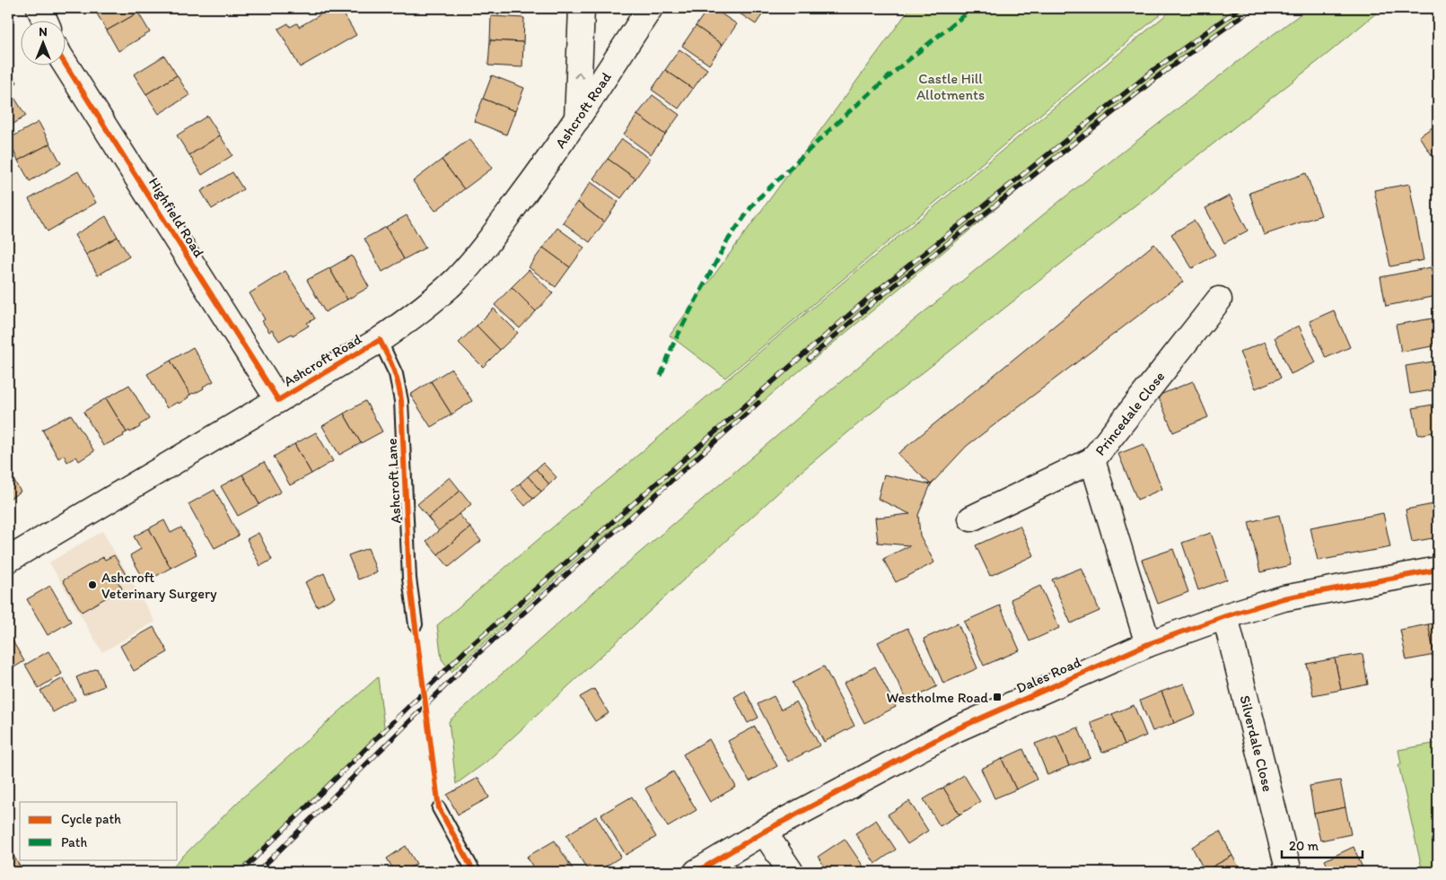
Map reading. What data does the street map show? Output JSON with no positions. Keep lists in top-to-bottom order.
{
  "streets": {
    "street": [
      "Ashcroft Road",
      "Highfield Road",
      "Princedale Close",
      "Dales Road",
      "Silverdale Close"
    ],
    "lane": ["Ashcroft Lane"]
  },
  "crossings": [
    ["Ashcroft Road", "Highfield Road"],
    ["Ashcroft Road", "Ashcroft Lane"],
    ["Princedale Close", "Dales Road"],
    ["Dales Road", "Silverdale Close"]
  ],
  "parks": ["Castle Hill Allotments"],
  "places": {
    "other": ["Ashcroft Veterinary Surgery"],
    "transit": ["Westholme Road"]
  },
  "legend": ["Cycle path", "Path"],
  "scale_bar": "20 m",
  "north": "top"
}
